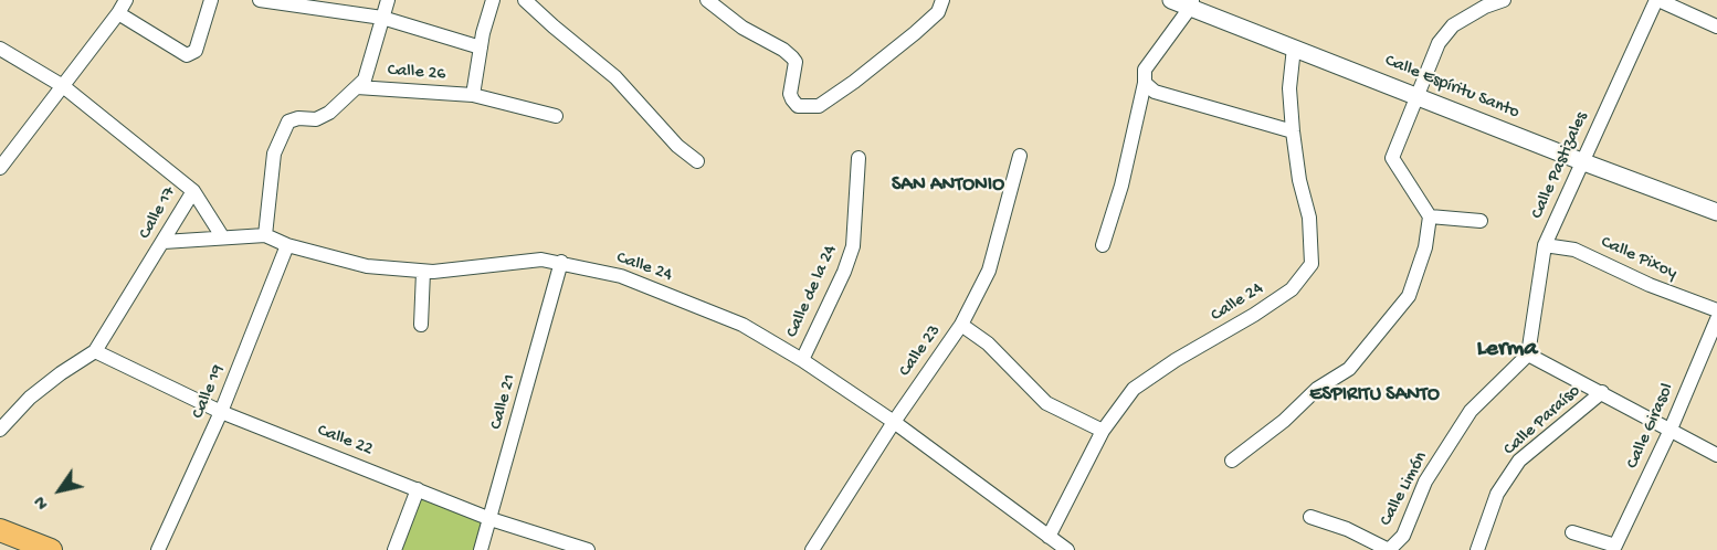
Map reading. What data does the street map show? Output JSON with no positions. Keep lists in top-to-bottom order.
{
  "streets": {
    "street": [
      "Calle 26",
      "Calle Espíritu Santo",
      "Calle Pastizales",
      "Calle 17",
      "Calle Pixoy",
      "Calle 24",
      "Calle de la 24",
      "Calle 23",
      "Calle 19",
      "Calle 21",
      "Calle Paraíso",
      "Calle Girasol",
      "Calle 22",
      "Calle Limón"
    ]
  },
  "crossings": [
    ["Calle Espíritu Santo", "Calle Pastizales"],
    ["Calle Espíritu Santo", "Calle 24"],
    ["Calle Pastizales", "Calle Pixoy"],
    ["Calle Pastizales", "Calle Limón"],
    ["Calle 17", "Calle 24"],
    ["Calle 17", "Calle 22"],
    ["Calle 24", "Calle de la 24"],
    ["Calle 24", "Calle 23"],
    ["Calle 24", "Calle 19"],
    ["Calle 24", "Calle 21"],
    ["Calle 19", "Calle 22"],
    ["Calle 21", "Calle 22"]
  ],
  "districts": ["SAN ANTONIO", "Lerma", "ESPIRITU SANTO"],
  "north": "bottom left"
}
